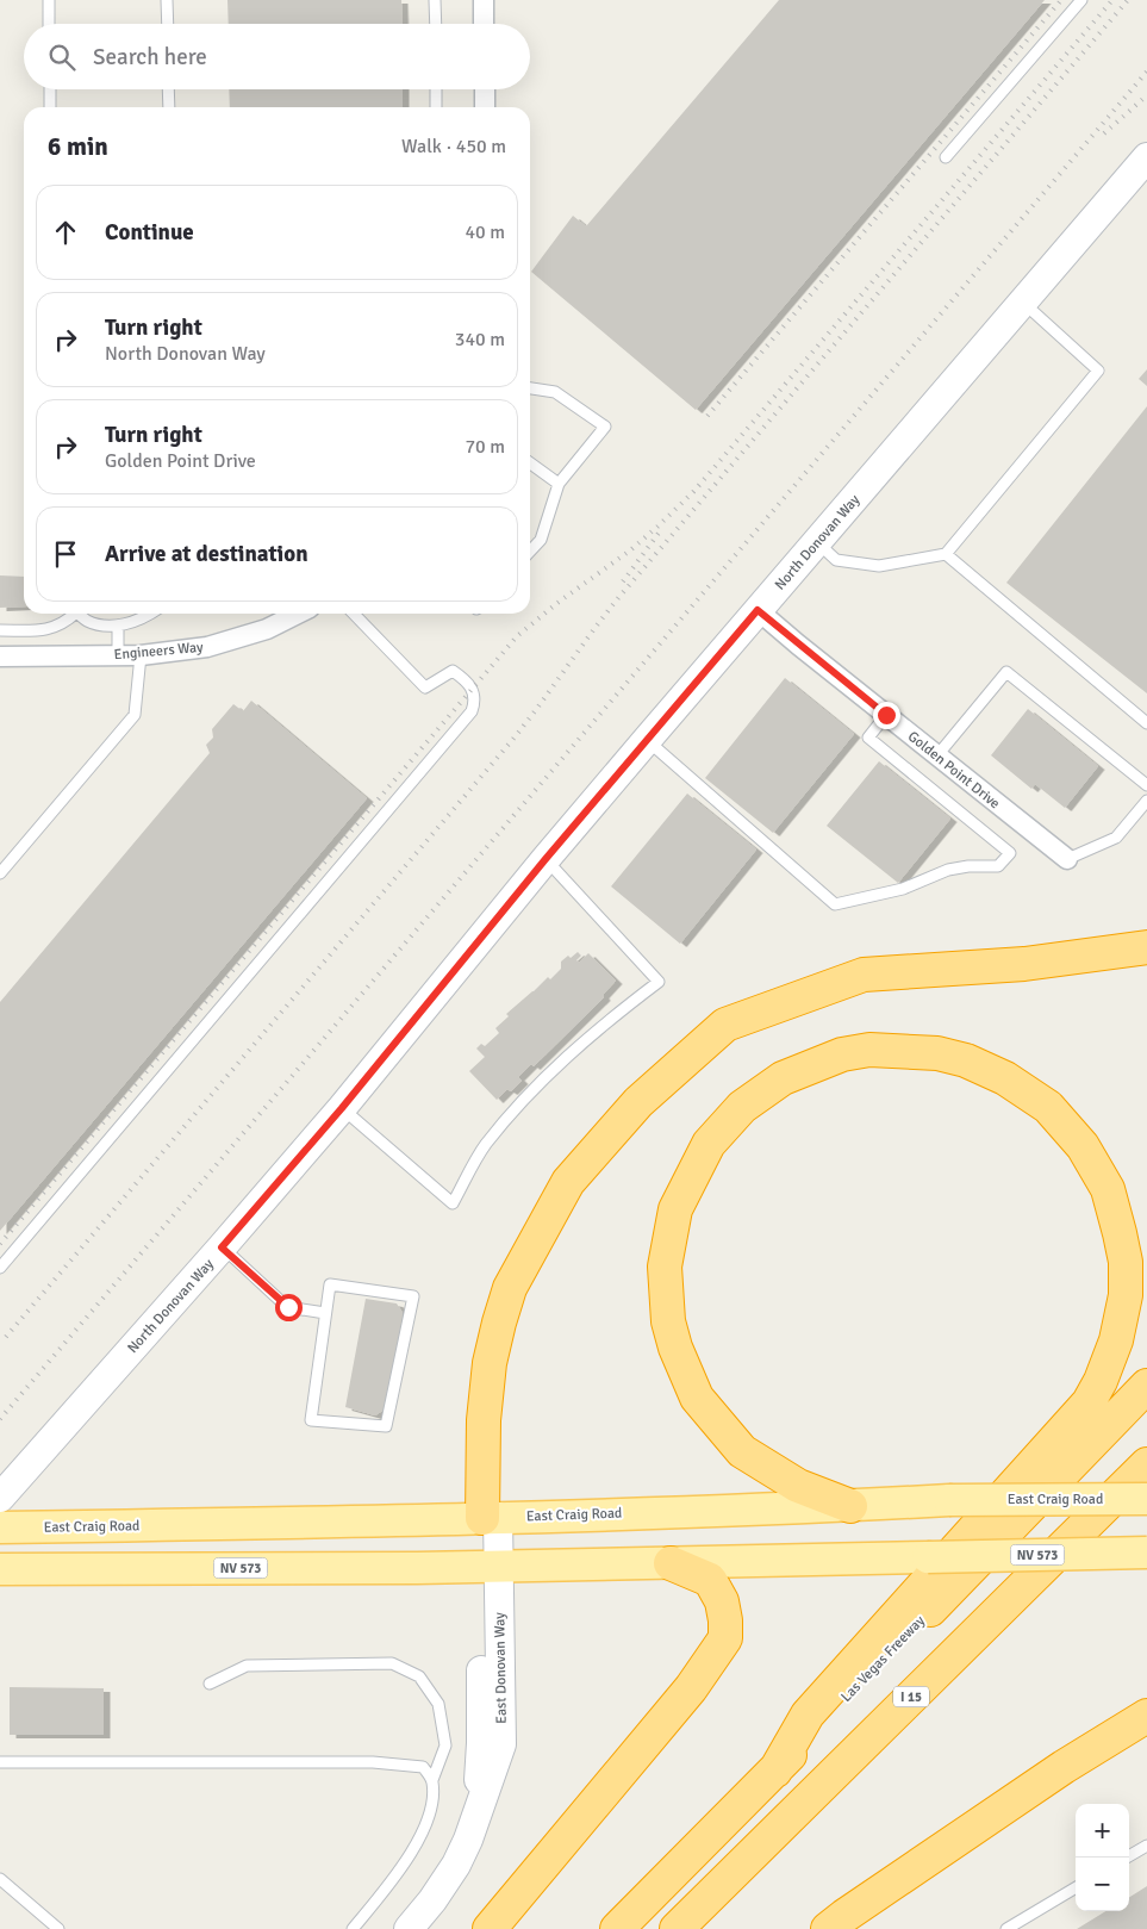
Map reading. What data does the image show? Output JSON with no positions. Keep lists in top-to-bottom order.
{
  "streets": {
    "highway": ["Las Vegas Freeway", "I 15"],
    "main road": ["East Craig Road", "NV 573"],
    "street": [
      "North Donovan Way",
      "Engineers Way",
      "Golden Point Drive",
      "East Donovan Way"
    ]
  },
  "crossings": [
    ["North Donovan Way", "Golden Point Drive"],
    ["East Craig Road", "East Donovan Way"],
    ["NV 573", "East Donovan Way"]
  ],
  "page": {
    "search": "Search here",
    "heading": ["6 min", "Walk · 450 m"],
    "list": [
      ["Continue", "40 m"],
      ["Turn right", "North Donovan Way", "340 m"],
      ["Turn right", "Golden Point Drive", "70 m"],
      "Arrive at destination"
    ],
    "map_buttons": ["+", "−"]
  }
}
